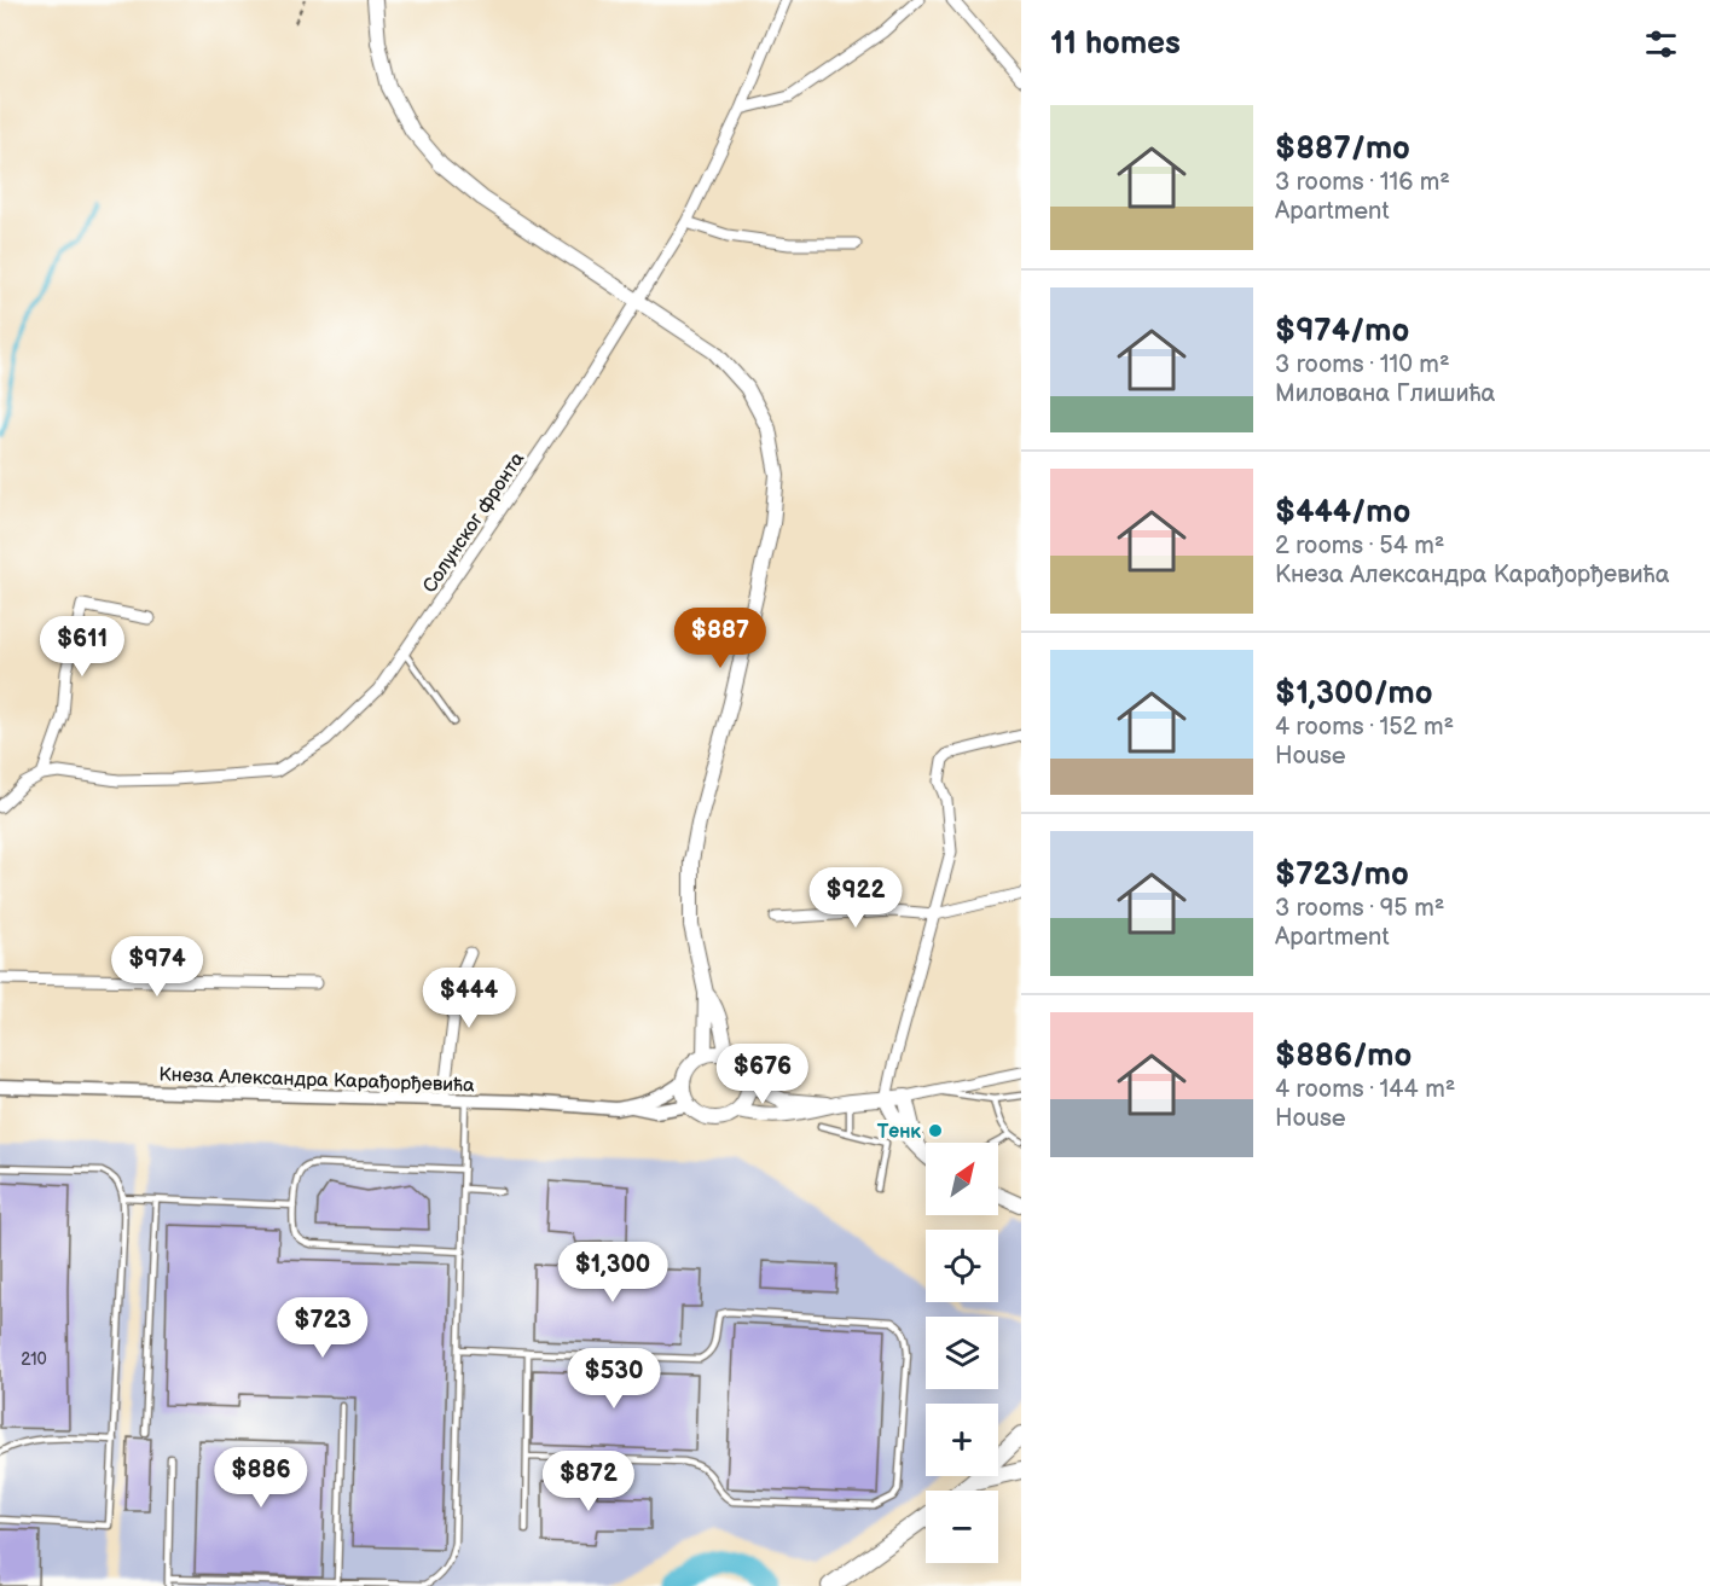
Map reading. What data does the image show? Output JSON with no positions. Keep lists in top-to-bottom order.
{
  "streets": {
    "street": ["Солунског фронта", "Кнеза Александра Карађорђевића"]
  },
  "places": ["Тенк"],
  "house_numbers": ["210"],
  "north": "top right",
  "page": {
    "heading": "11 homes",
    "list": [
      {
        "name": "$887/mo",
        "note": "3 rooms · 116 m² · Apartment"
      },
      {
        "name": "$974/mo",
        "note": "3 rooms · 110 m² · Милована Глишића"
      },
      {
        "name": "$444/mo",
        "note": "2 rooms · 54 m² · Кнеза Александра Карађорђевића"
      },
      {
        "name": "$1,300/mo",
        "note": "4 rooms · 152 m² · House"
      },
      {
        "name": "$723/mo",
        "note": "3 rooms · 95 m² · Apartment"
      },
      {
        "name": "$886/mo",
        "note": "4 rooms · 144 m² · House"
      }
    ],
    "price": [
      "$887",
      "$611",
      "$922",
      "$974",
      "$444",
      "$676",
      "$1,300",
      "$723",
      "$530",
      "$886",
      "$872"
    ],
    "map_buttons": ["+", "−"]
  }
}
